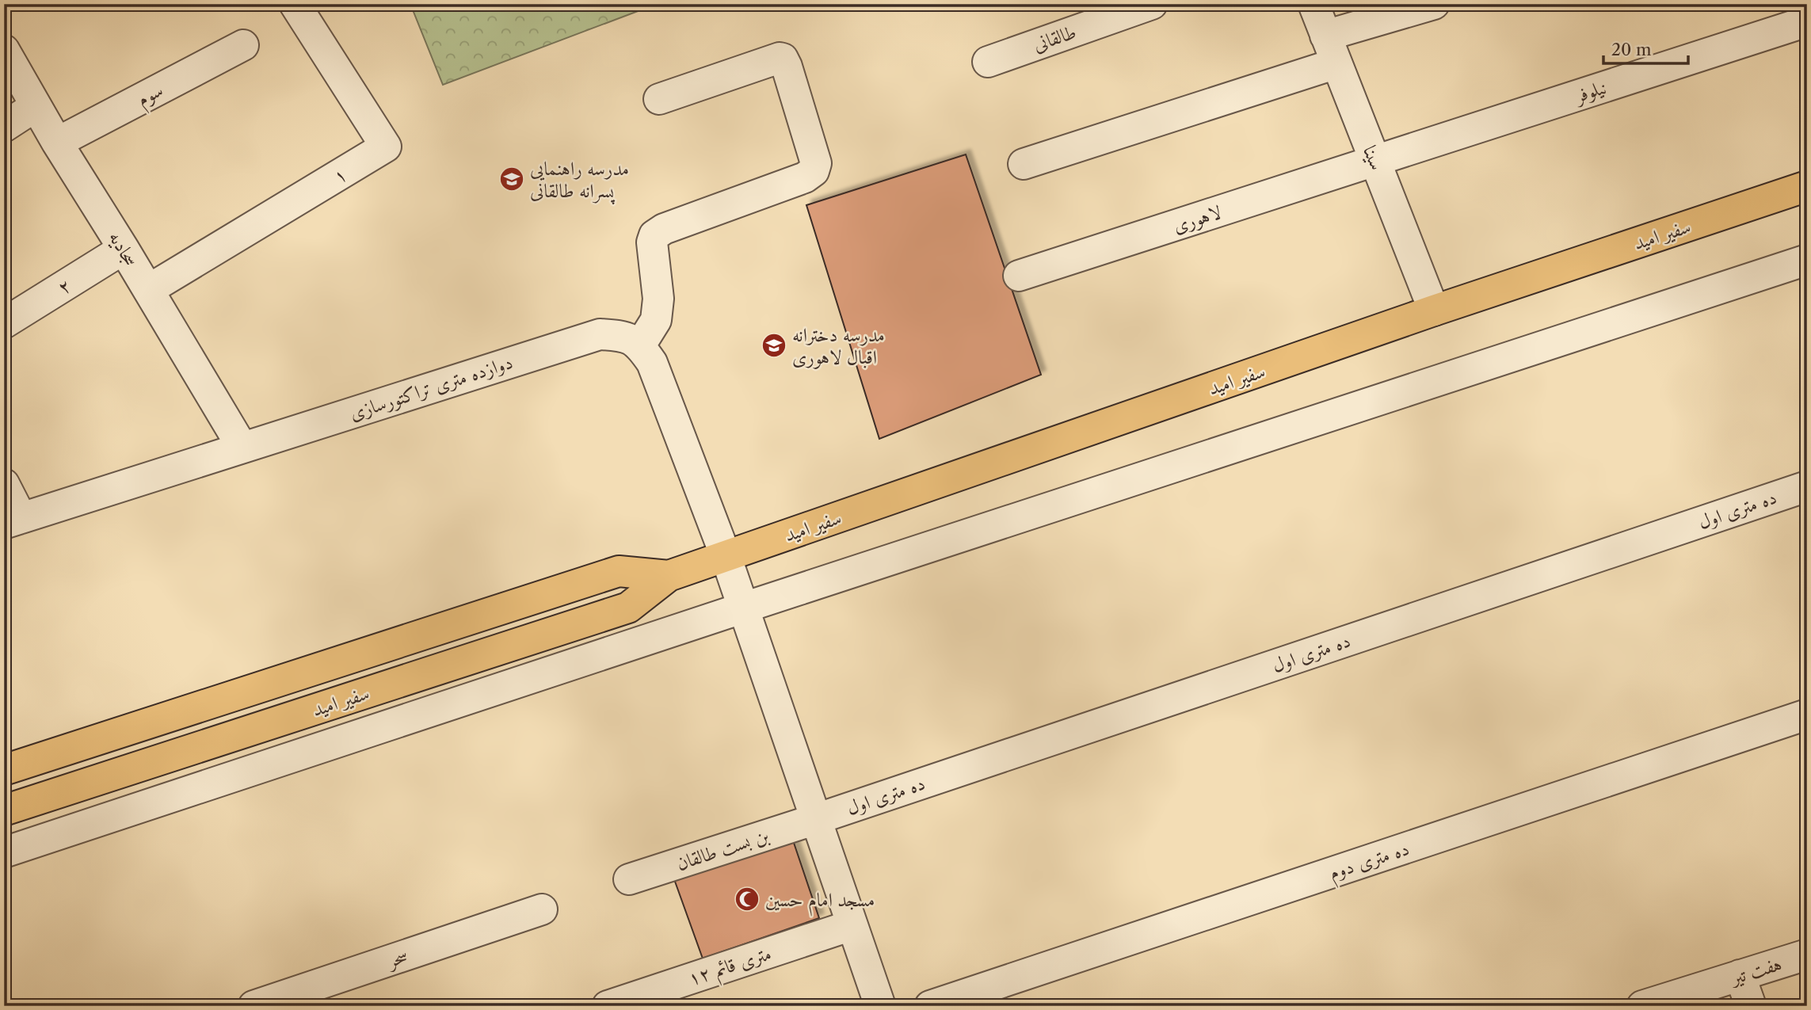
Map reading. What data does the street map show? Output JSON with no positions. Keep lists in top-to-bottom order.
{
  "streets": {
    "main road": ["سفیر امید"],
    "street": [
      "طالقانی",
      "نیلوفر",
      "سوم",
      "سینا",
      "‍۱",
      "لاهوری",
      "سجادیه",
      "۲",
      "دوازده متری تراکتورسازی",
      "ده متری اول",
      "بن بست طالقان",
      "ده متری دوم",
      "سحر",
      "۱۲ متری قائم",
      "هفت تیر"
    ]
  },
  "crossings": [
    ["نیلوفر", "سینا"],
    ["نیلوفر", "لاهوری"],
    ["سوم", "سجادیه"],
    ["سینا", "لاهوری"],
    ["سینا", "سفیر امید"],
    ["‍۱", "سجادیه"],
    ["سجادیه", "۲"],
    ["سجادیه", "دوازده متری تراکتورسازی"],
    ["ده متری اول", "بن بست طالقان"]
  ],
  "places": {
    "school or university": ["مدرسه راهنمایی پسرانه طالقانی", "مدرسه دخترانه اقبال لاهوری"],
    "mosque": ["مسجد امام حسین"]
  },
  "scale_bar": "20 m"
}
